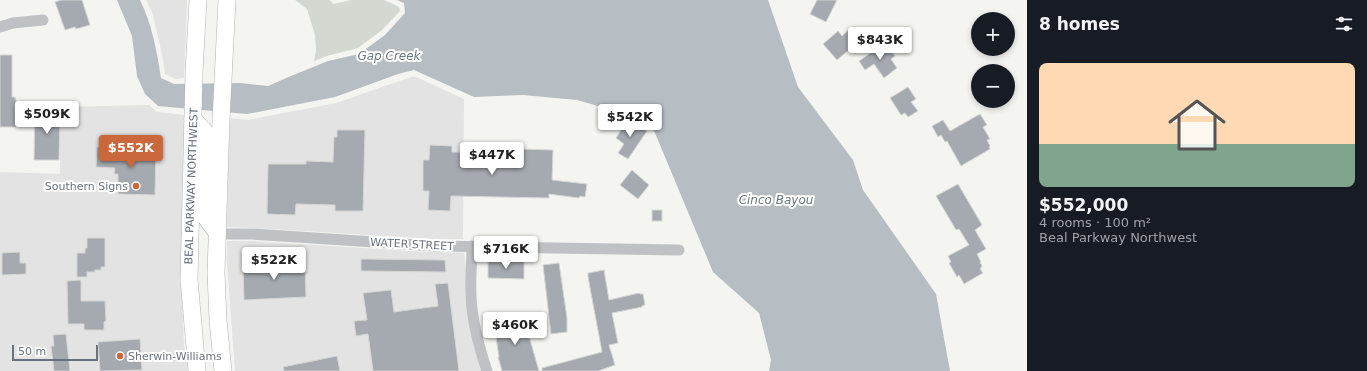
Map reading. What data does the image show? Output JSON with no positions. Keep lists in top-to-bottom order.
{
  "streets": {
    "main road": ["BEAL PARKWAY NORTHWEST"],
    "street": ["WATER STREET"]
  },
  "water": ["Gap Creek", "Cinco Bayou"],
  "places": ["Southern Signs", "Sherwin-Williams"],
  "scale_bar": "50 m",
  "page": {
    "heading": "8 homes",
    "map_buttons": ["+", "−"],
    "price": [
      "$843K",
      "$509K",
      "$542K",
      "$552K",
      "$447K",
      "$716K",
      "$522K",
      "$460K"
    ],
    "list": [
      {
        "name": "$552,000",
        "note": "4 rooms · 100 m² · Beal Parkway Northwest"
      }
    ],
    "scale": "50 m"
  }
}
